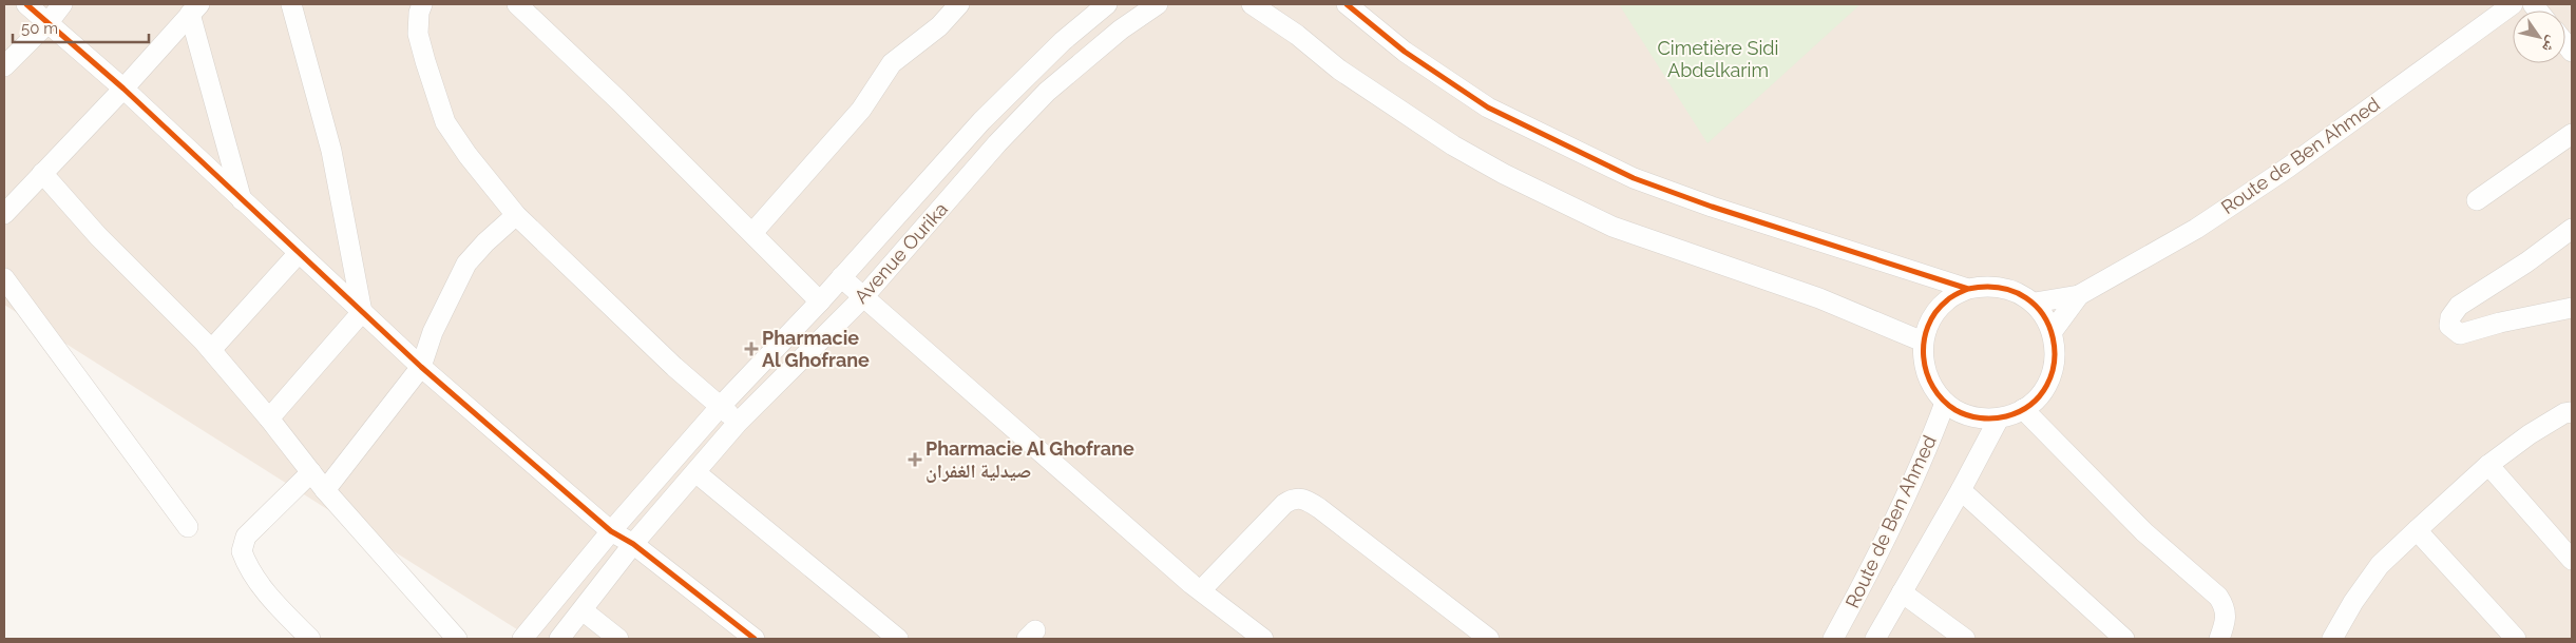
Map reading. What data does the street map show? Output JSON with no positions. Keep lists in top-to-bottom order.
{
  "streets": {
    "street": ["Route de Ben Ahmed", "Avenue Ourika"]
  },
  "parks": ["Cimetière Sidi Abdelkarim"],
  "places": {
    "health": ["Pharmacie Al Ghofrane", "Pharmacie Al Ghofrane صيدلية الغفران"]
  },
  "scale_bar": "50 m",
  "north": "bottom right"
}
